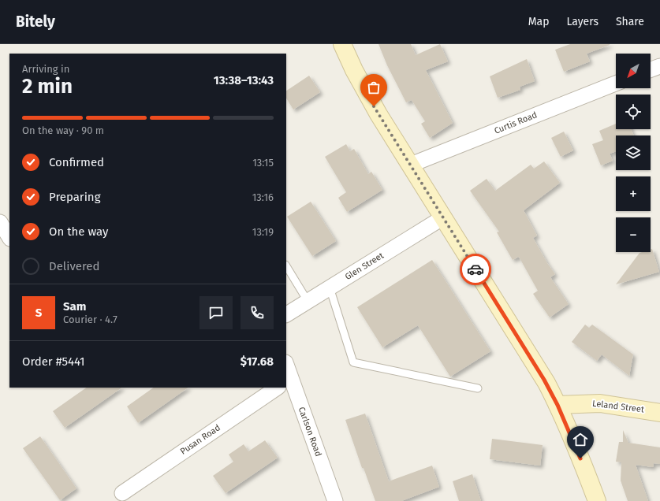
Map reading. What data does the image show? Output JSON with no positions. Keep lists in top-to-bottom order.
{
  "streets": {
    "main road": ["Leland Street"],
    "street": [
      "Curtis Road",
      "Glen Street",
      "Carlson Road",
      "Pusan Road"
    ]
  },
  "north": "bottom left",
  "page": {
    "header": "Bitely",
    "nav": ["Map", "Layers", "Share"],
    "map_buttons": ["+", "−"],
    "heading": ["2 min", "Arriving in", "13:38–13:43"],
    "panel": [
      "Sam",
      "Courier · 4.7",
      "Order #5441",
      "$17.68"
    ],
    "bar": "On the way · 90 m",
    "list": [
      ["Confirmed", "13:15"],
      ["Preparing", "13:16"],
      ["On the way", "13:19"],
      "Delivered"
    ],
    "round": "S"
  }
}
